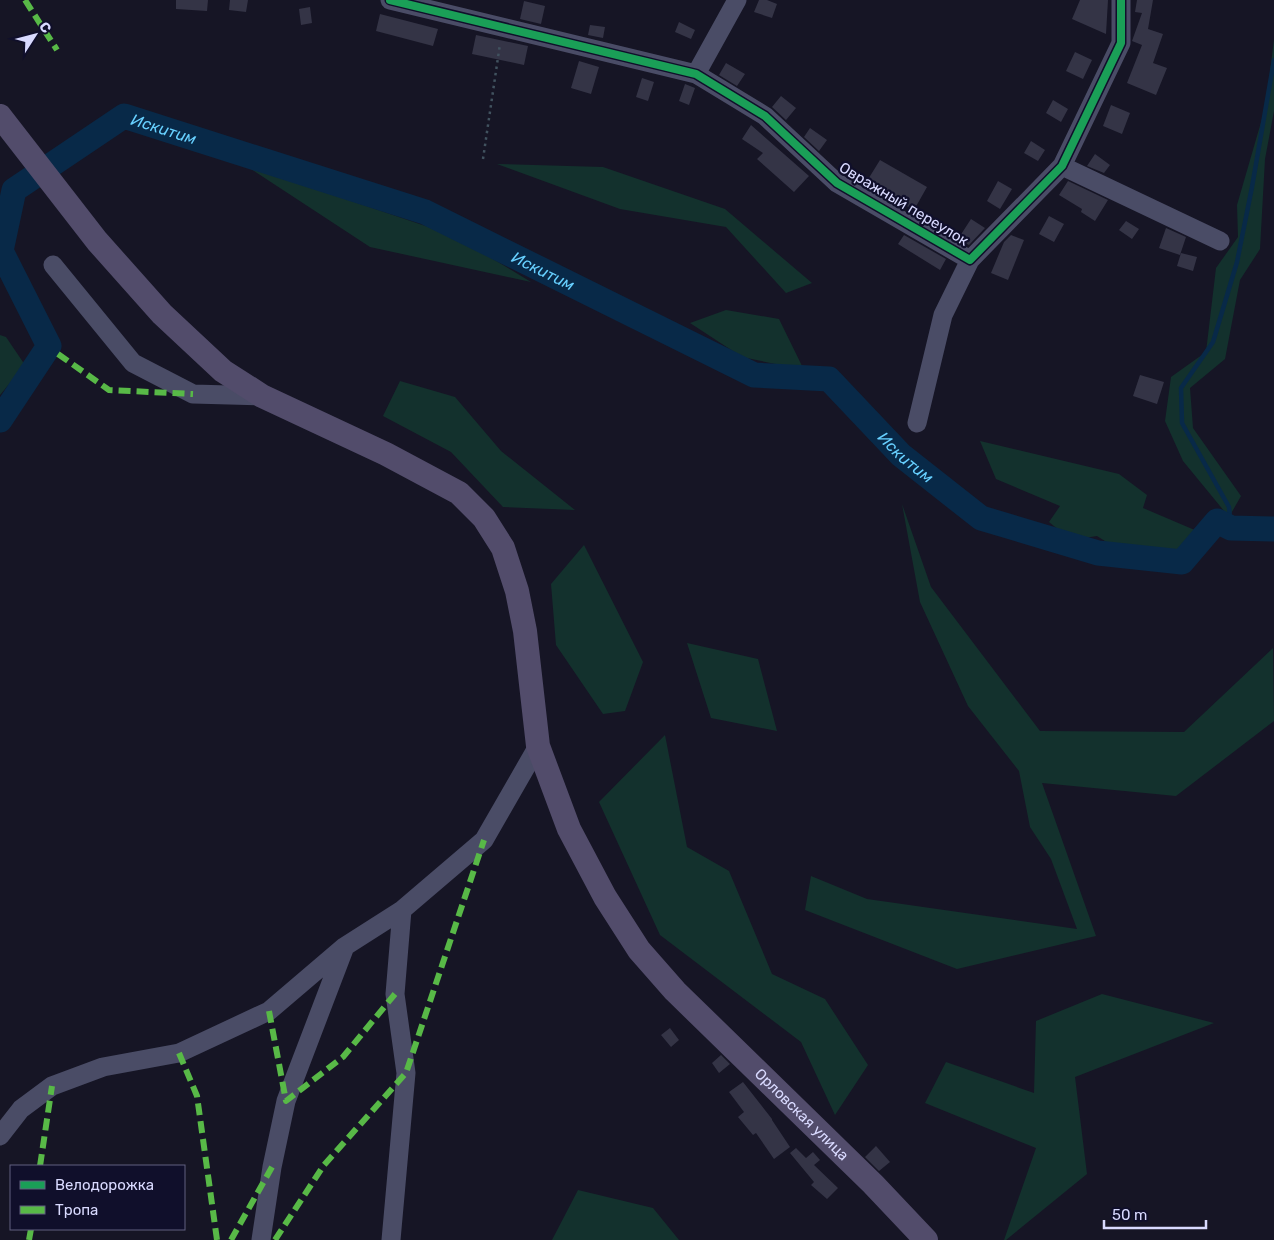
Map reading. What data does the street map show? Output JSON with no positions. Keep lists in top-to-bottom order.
{
  "streets": {
    "main road": ["Орловская улица"],
    "street": ["Овражный переулок"]
  },
  "water": ["Искитим"],
  "legend": ["Велодорожка", "Тропа"],
  "scale_bar": "50 m",
  "north": "top right"
}
